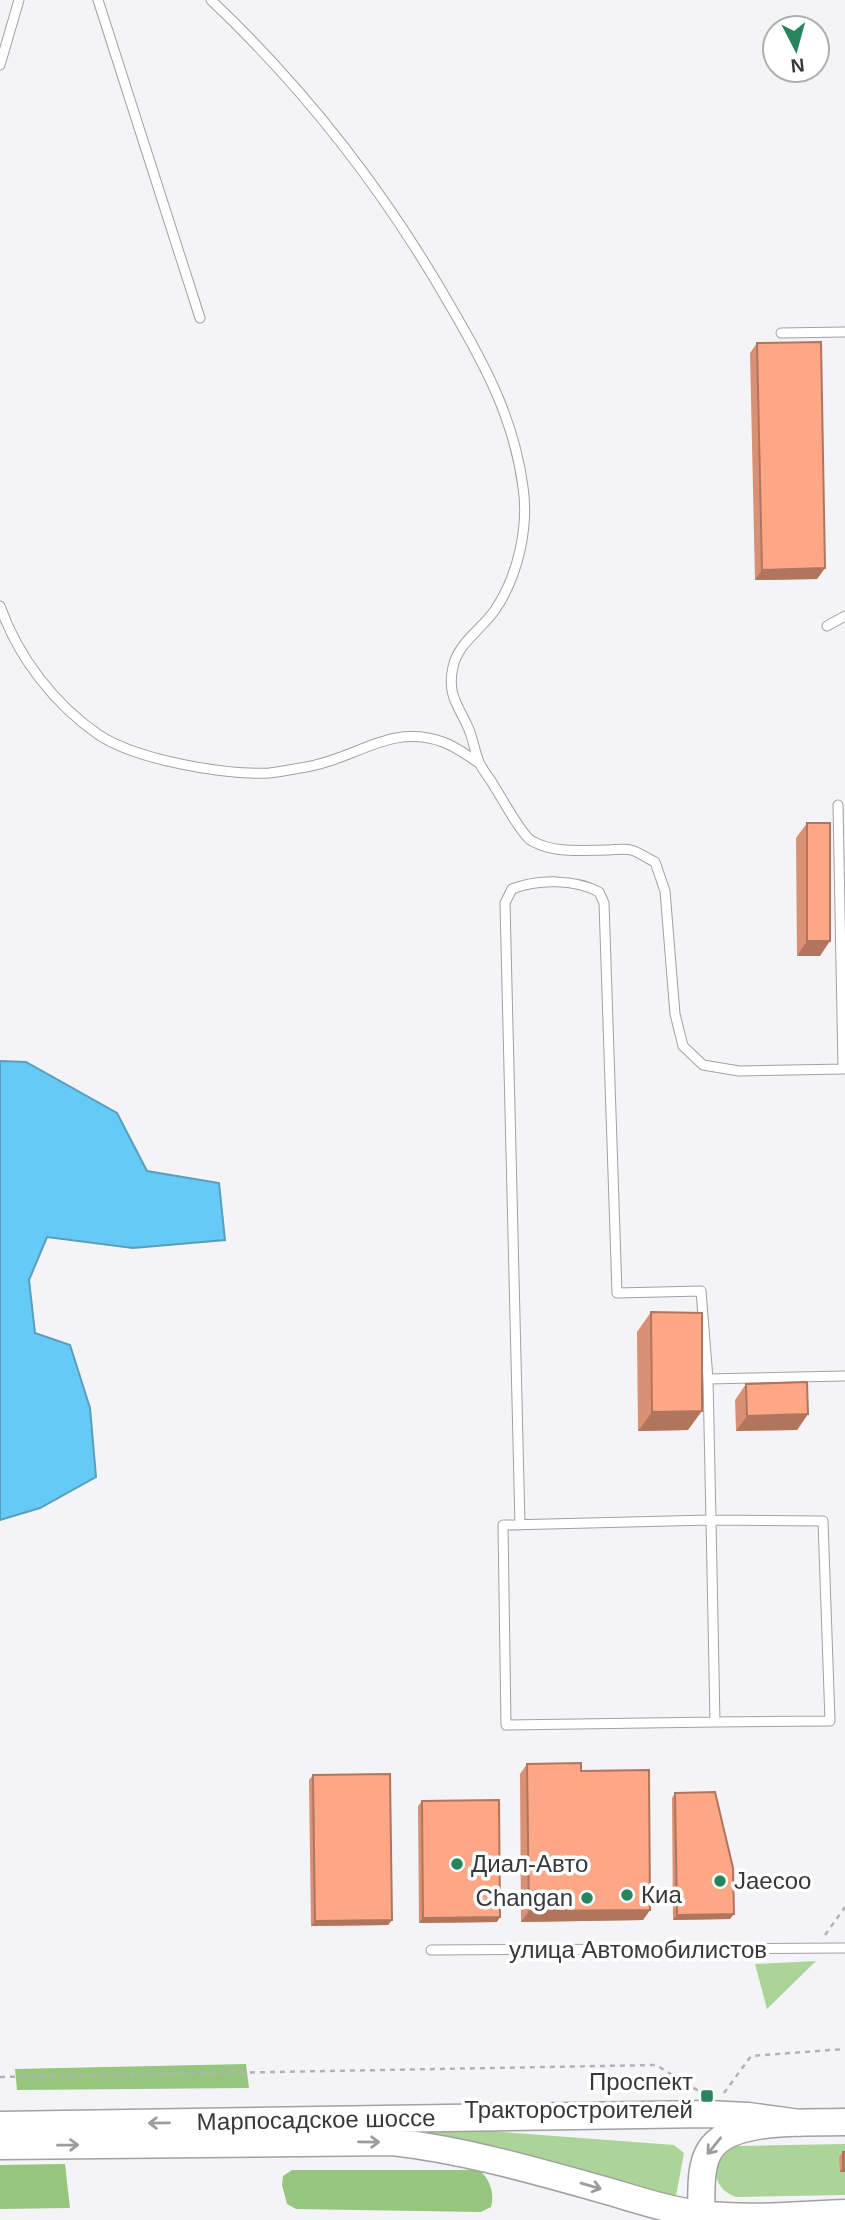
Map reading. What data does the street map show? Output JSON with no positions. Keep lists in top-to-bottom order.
{
  "streets": {
    "main road": ["Марпосадское шоссе"],
    "lane": ["улица Автомобилистов"]
  },
  "places": {
    "other": [
      "Диал-Авто",
      "Jaecoo",
      "Киа",
      "Changan"
    ],
    "transit": ["Проспект Тракторостроителей"]
  },
  "north": "bottom"
}
